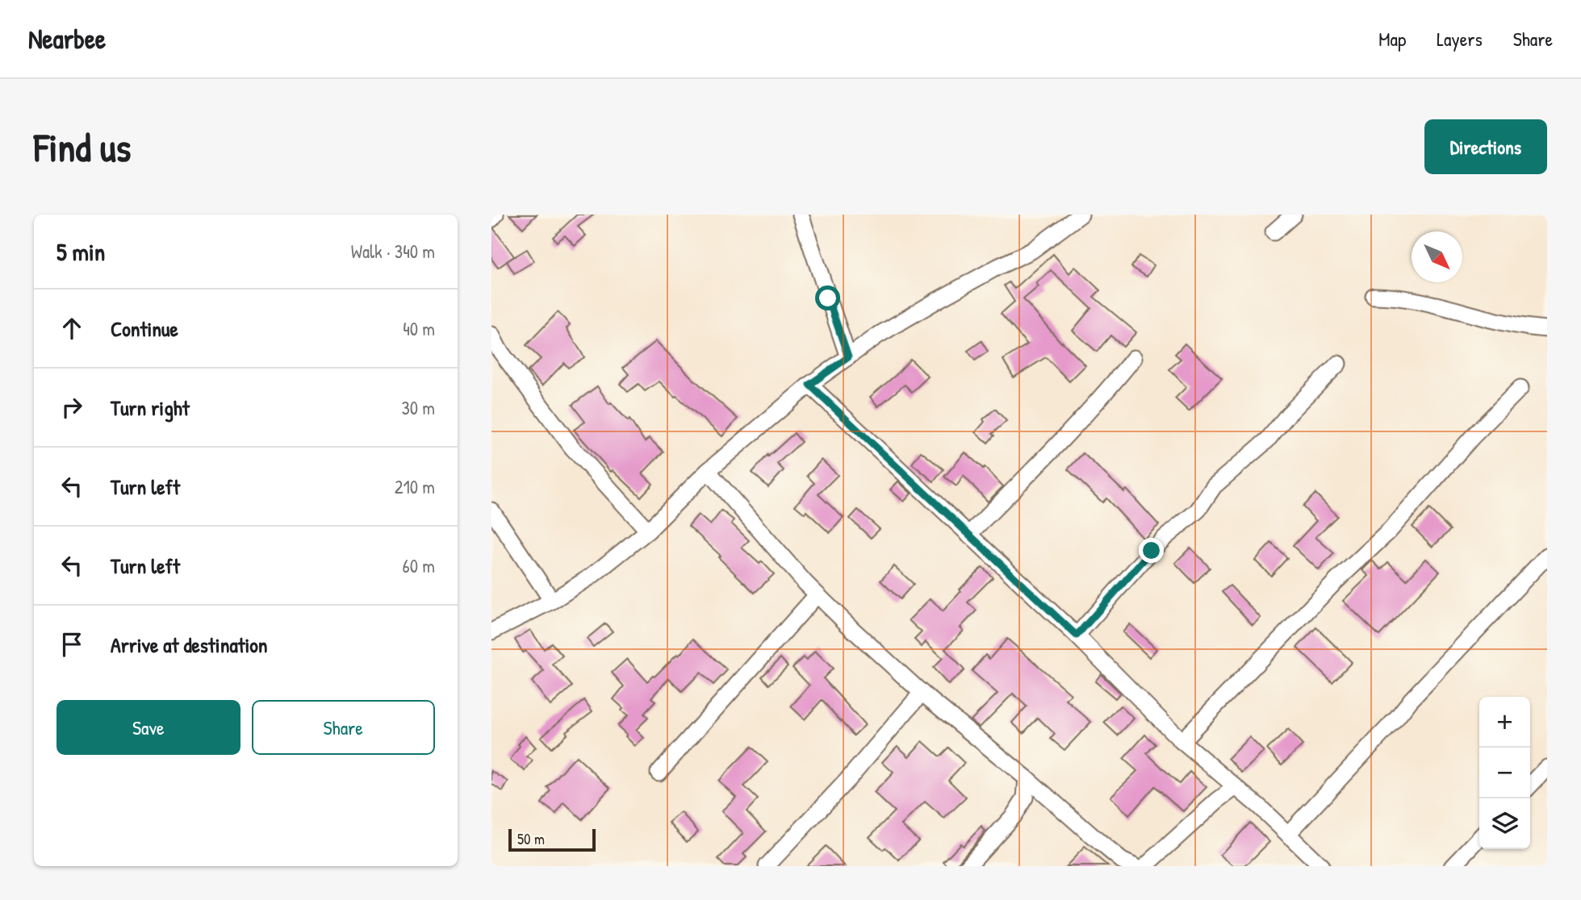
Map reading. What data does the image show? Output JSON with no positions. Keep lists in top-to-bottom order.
{
  "scale_bar": "50 m",
  "north": "bottom right",
  "page": {
    "header": "Nearbee",
    "nav": ["Map", "Layers", "Share"],
    "buttons": [
      "Directions",
      ["Save", "Share"]
    ],
    "title": "Find us",
    "heading": ["5 min", "Walk · 340 m"],
    "list": [
      ["Continue", "40 m"],
      ["Turn right", "30 m"],
      ["Turn left", "210 m"],
      ["Turn left", "60 m"],
      "Arrive at destination"
    ],
    "map_buttons": ["+", "−"],
    "scale": "50 m"
  }
}
